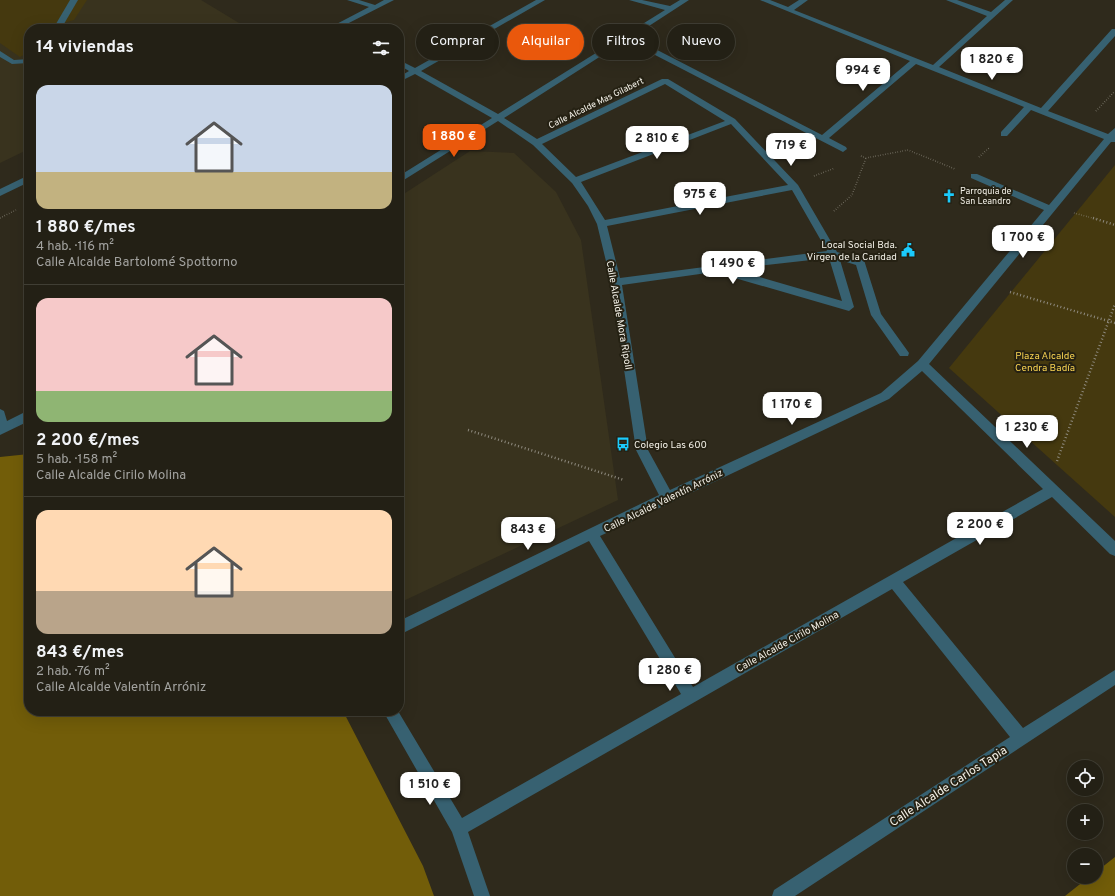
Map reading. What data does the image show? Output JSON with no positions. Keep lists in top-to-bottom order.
{
  "streets": {
    "street": [
      "Calle Alcalde Mas Gilabert",
      "Calle Alcalde Mora Ripoll",
      "Calle Alcalde Valentín Arróniz",
      "Calle Alcalde Cirilo Molina",
      "Calle Alcalde Carlos Tapia"
    ]
  },
  "crossings": [
    ["Calle Alcalde Mas Gilabert", "Calle Alcalde Mora Ripoll"],
    ["Calle Alcalde Mora Ripoll", "Calle Alcalde Valentín Arróniz"]
  ],
  "parks": ["Plaza Alcalde Cendra Badía"],
  "places": {
    "church": ["Parroquia de San Leandro"],
    "public building": ["Local Social Bda. Virgen de la Caridad"],
    "bus stop": ["Colegio Las 600"]
  },
  "page": {
    "chip": [
      "Comprar",
      "Alquilar",
      "Filtros",
      "Nuevo"
    ],
    "heading": "14 viviendas",
    "price": [
      "1 820 €",
      "994 €",
      "1 880 €",
      "2 810 €",
      "719 €",
      "975 €",
      "1 700 €",
      "1 490 €",
      "1 170 €",
      "1 230 €",
      "2 200 €",
      "843 €",
      "1 280 €",
      "1 510 €"
    ],
    "list": [
      {
        "name": "1 880 €/mes",
        "note": "4 hab. · 116 m² · Calle Alcalde Bartolomé Spottorno"
      },
      {
        "name": "2 200 €/mes",
        "note": "5 hab. · 158 m² · Calle Alcalde Cirilo Molina"
      },
      {
        "name": "843 €/mes",
        "note": "2 hab. · 76 m² · Calle Alcalde Valentín Arróniz"
      }
    ],
    "map_buttons": ["+", "−"]
  }
}
